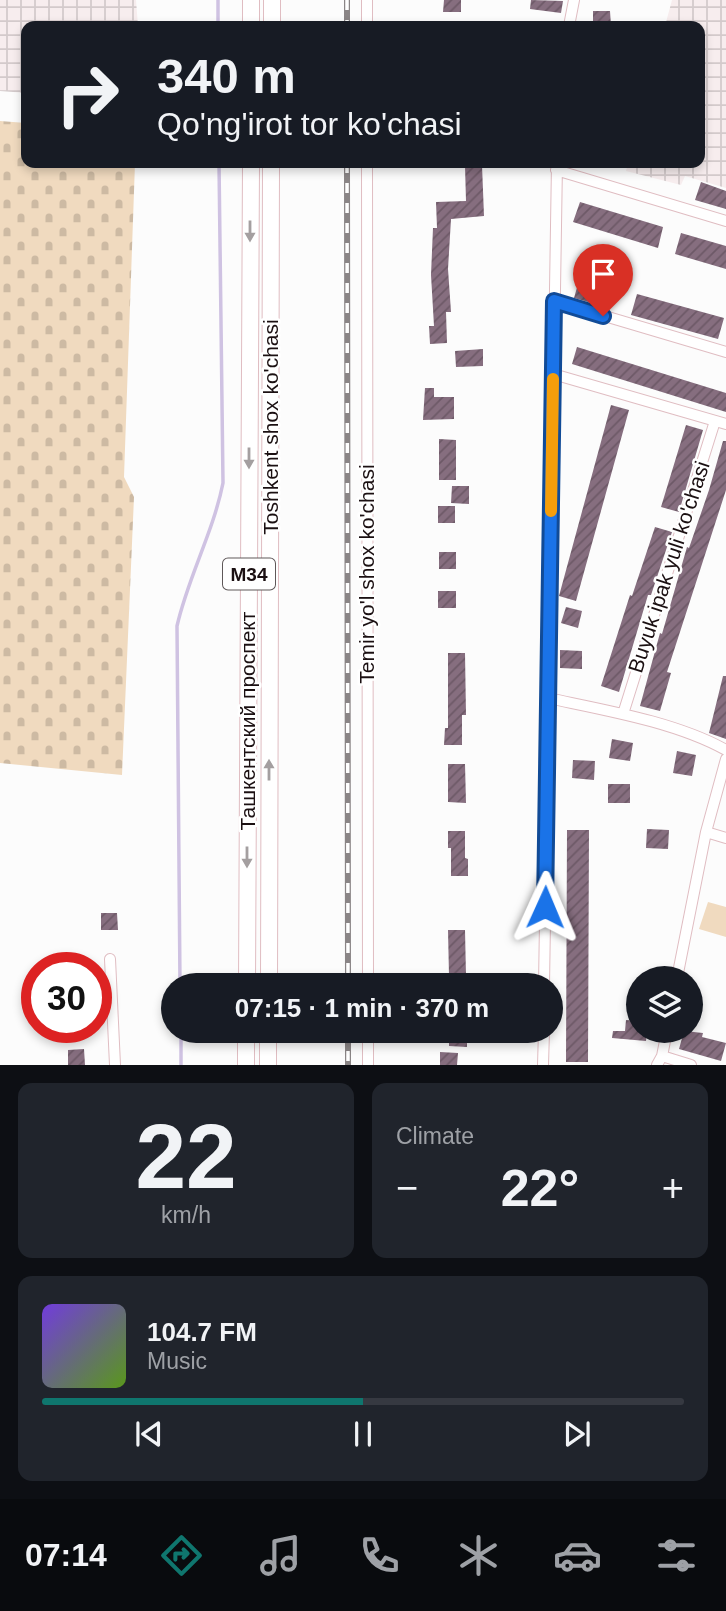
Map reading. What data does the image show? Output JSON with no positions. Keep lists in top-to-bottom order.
{
  "streets": {
    "highway": ["Toshkent shox ko'chasi", "M34", "Ташкентский проспект"],
    "street": ["Buyuk ipak yuli ko'chasi", "Temir yo'l shox ko'chasi"]
  },
  "one_way": ["Toshkent shox ko'chasi", "Ташкентский проспект"],
  "page": {
    "turn": ["340 m", "Qo'ng'irot tor ko'chasi"],
    "limit": "30",
    "trip": "07:15 · 1 min · 370 m",
    "tile": [
      ["22", "km/h"],
      "Climate"
    ],
    "heat": ["−", "22°", "+"],
    "song": ["104.7 FM", "Music"],
    "tabs": "07:14"
  }
}
